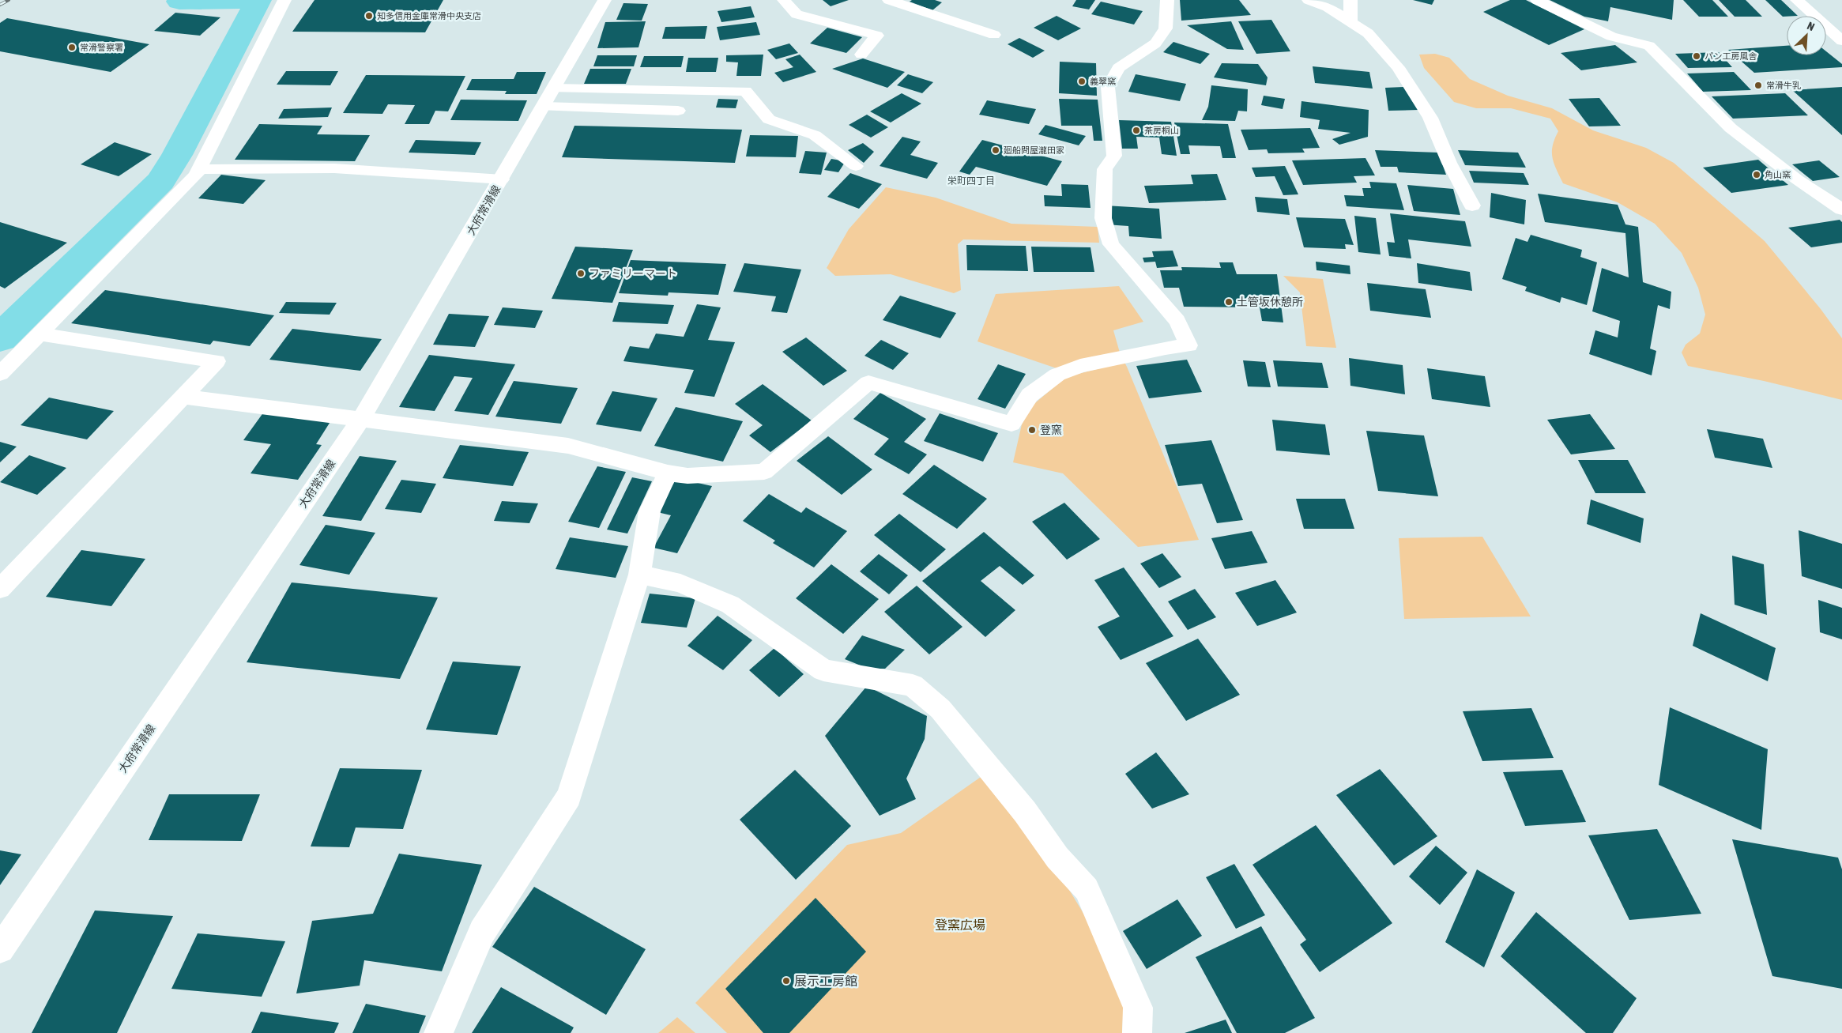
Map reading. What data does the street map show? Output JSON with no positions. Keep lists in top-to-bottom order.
{
  "streets": {
    "street": ["大府常滑線"]
  },
  "districts": ["栄町四丁目"],
  "parks": ["登窯広場"],
  "places": [
    "知多信用金庫常滑中央支店",
    "常滑警察署",
    "パン工房風舎",
    "義翠窯",
    "常滑牛乳",
    "茶房桐山",
    "廻船問屋瀧田家",
    "角山窯",
    "ファミリーマート",
    "土管坂休憩所",
    "登窯",
    "展示工房館"
  ],
  "north": "top right"
}
